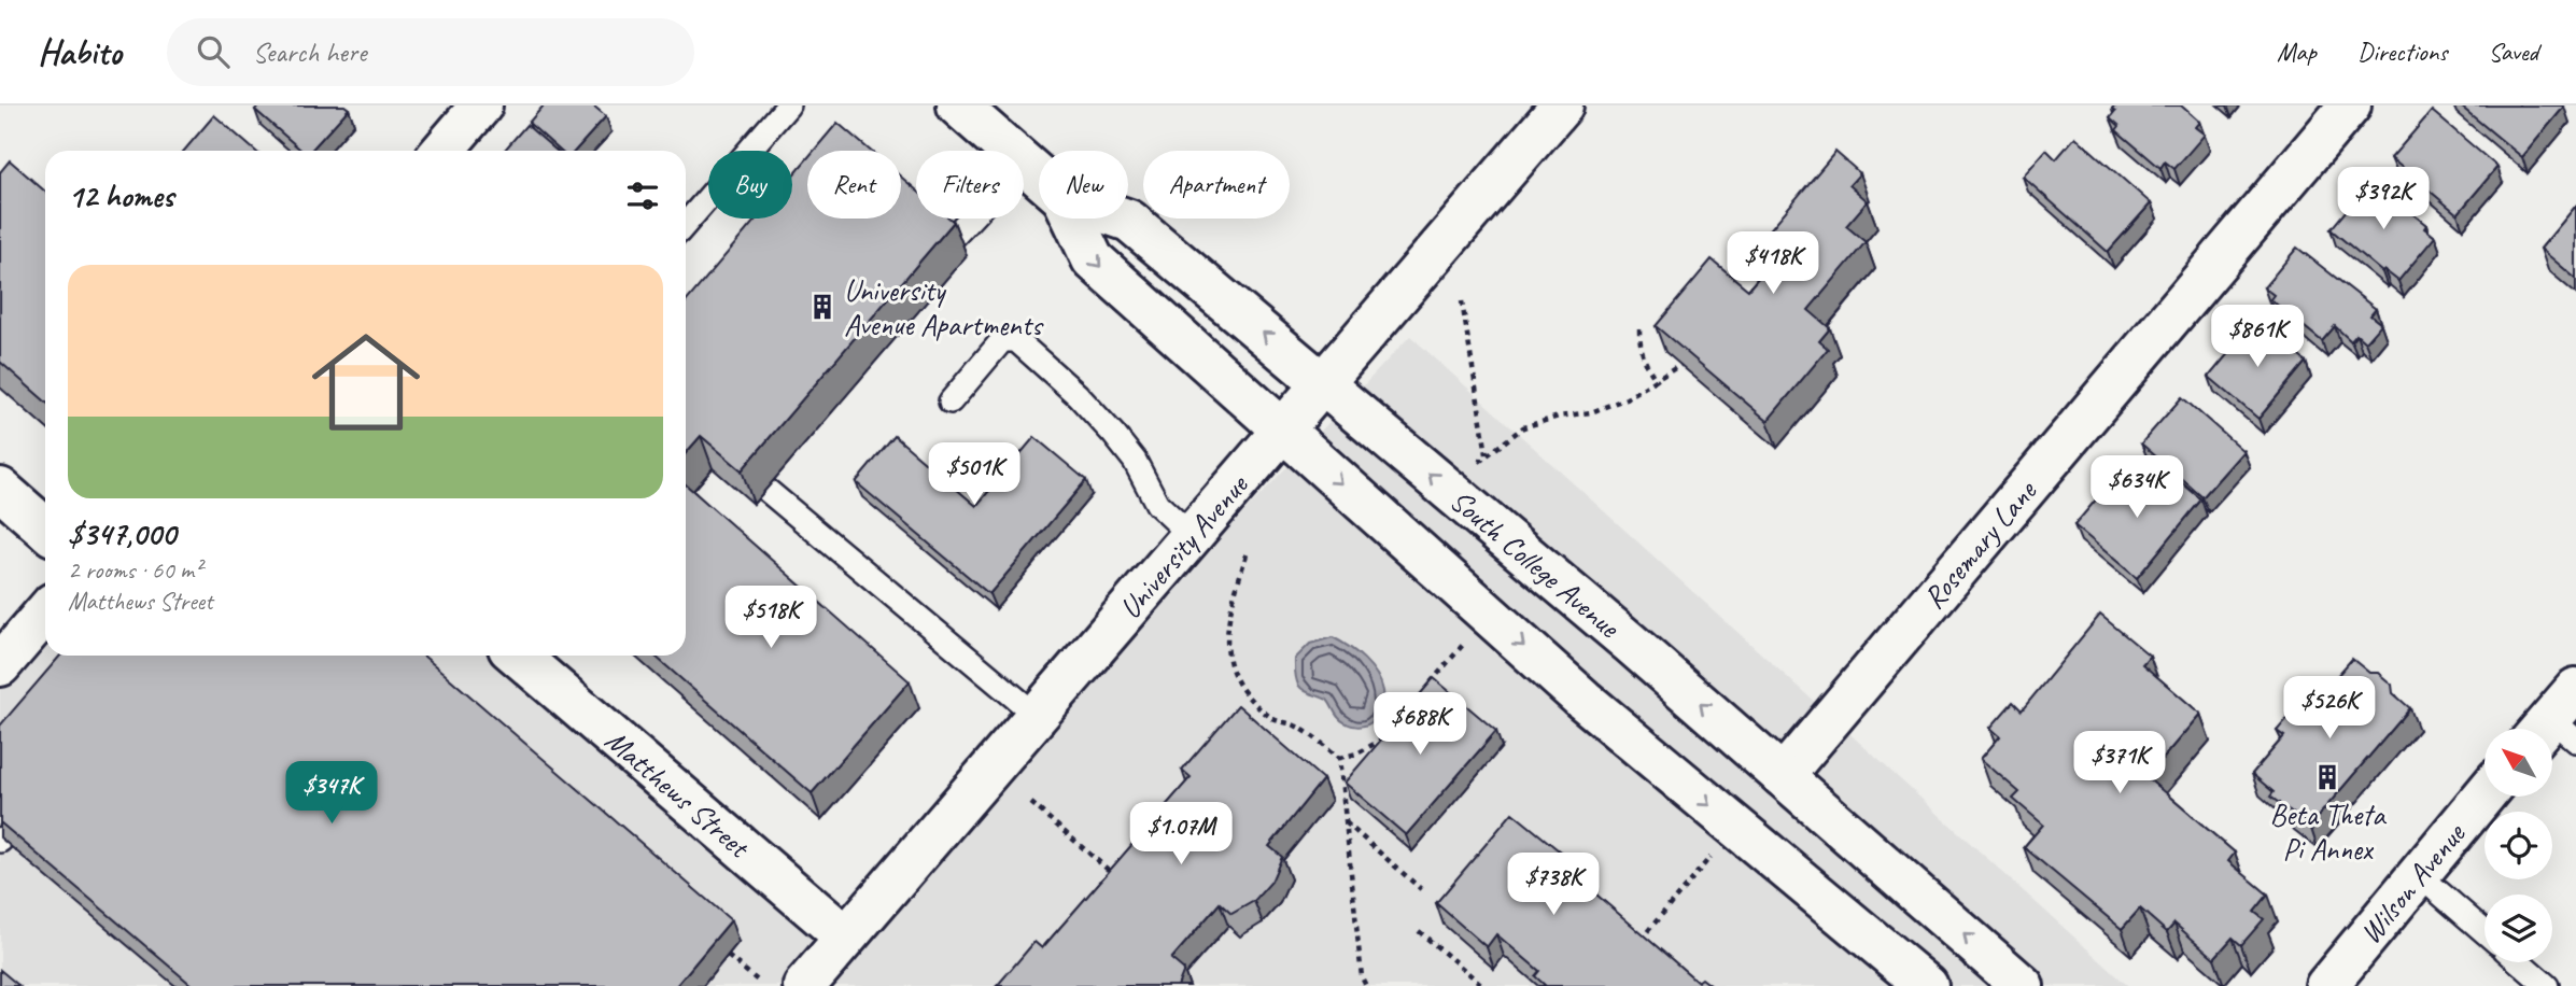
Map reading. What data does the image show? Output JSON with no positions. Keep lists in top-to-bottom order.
{
  "streets": {
    "street": [
      "Rosemary Lane",
      "University Avenue",
      "South College Avenue",
      "Matthews Street",
      "Wilson Avenue"
    ]
  },
  "crossings": [
    ["Rosemary Lane", "South College Avenue"],
    ["University Avenue", "South College Avenue"],
    ["University Avenue", "Matthews Street"]
  ],
  "places": {
    "building": ["University Avenue Apartments", "Beta Theta Pi Annex"]
  },
  "north": "top left",
  "page": {
    "header": "Habito",
    "search": "Search here",
    "nav": ["Map", "Directions", "Saved"],
    "chip": [
      "Buy",
      "Rent",
      "Filters",
      "New",
      "Apartment"
    ],
    "heading": "12 homes",
    "price": [
      "$392K",
      "$418K",
      "$861K",
      "$501K",
      "$634K",
      "$518K",
      "$526K",
      "$688K",
      "$371K",
      "$347K",
      "$1.07M",
      "$738K"
    ],
    "list": [
      {
        "name": "$347,000",
        "note": "2 rooms · 60 m² · Matthews Street"
      }
    ]
  }
}
